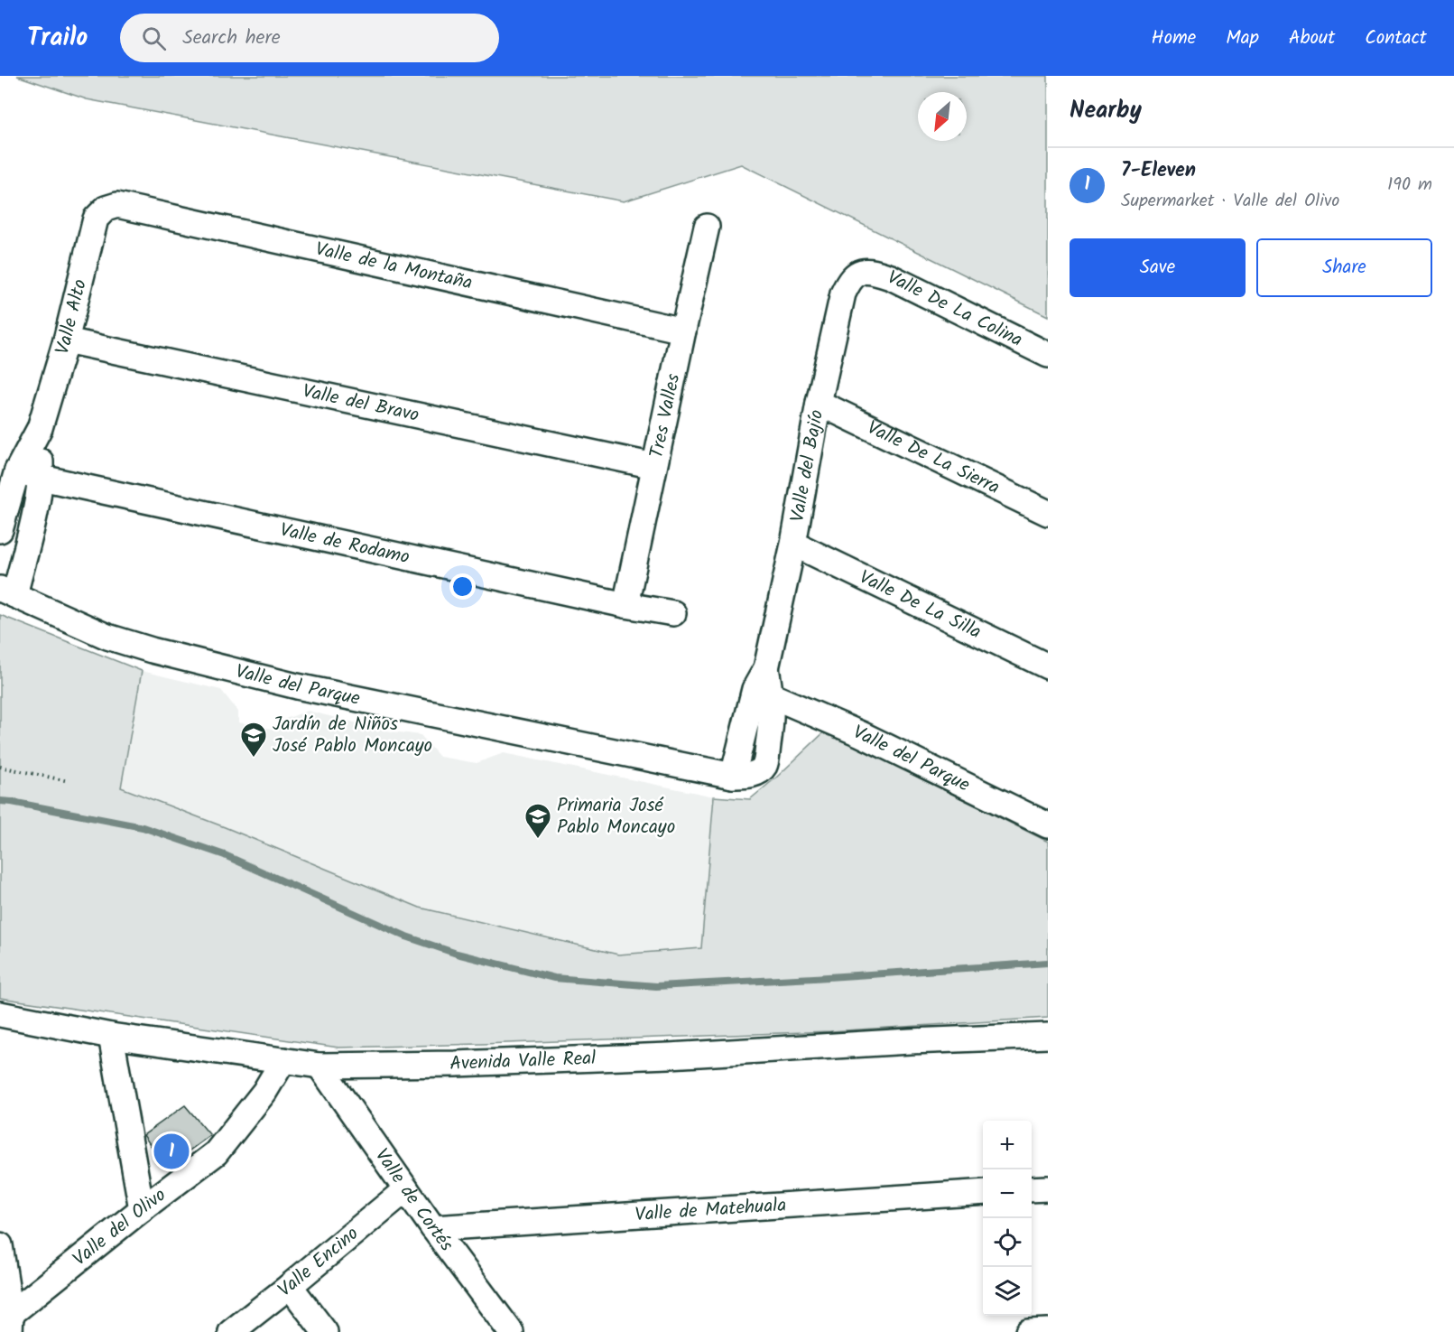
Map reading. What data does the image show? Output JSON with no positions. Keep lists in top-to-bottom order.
{
  "streets": {
    "street": [
      "Valle de la Montaña",
      "Valle De La Colina",
      "Valle Alto",
      "Valle del Bravo",
      "Tres Valles",
      "Valle De La Sierra",
      "Valle del Bajío",
      "Valle de Rodamo",
      "Valle De La Silla",
      "Valle del Parque",
      "Avenida Valle Real",
      "Valle de Cortés",
      "Valle de Matehuala",
      "Valle del Olivo",
      "Valle Encino"
    ]
  },
  "crossings": [
    ["Valle de la Montaña", "Valle Alto"],
    ["Valle de la Montaña", "Tres Valles"],
    ["Valle De La Colina", "Valle del Bajío"],
    ["Valle Alto", "Valle del Bravo"],
    ["Valle Alto", "Valle de Rodamo"],
    ["Valle Alto", "Valle del Parque"],
    ["Valle del Bravo", "Tres Valles"],
    ["Tres Valles", "Valle de Rodamo"],
    ["Valle De La Sierra", "Valle del Bajío"],
    ["Valle del Bajío", "Valle De La Silla"],
    ["Valle del Bajío", "Valle del Parque"],
    ["Avenida Valle Real", "Valle de Cortés"],
    ["Avenida Valle Real", "Valle del Olivo"],
    ["Valle de Cortés", "Valle de Matehuala"],
    ["Valle de Cortés", "Valle Encino"]
  ],
  "places": {
    "school or university": ["Jardín de Niños José Pablo Moncayo", "Primaria José Pablo Moncayo"]
  },
  "north": "bottom left",
  "page": {
    "header": "Trailo",
    "search": "Search here",
    "nav": [
      "Home",
      "Map",
      "About",
      "Contact"
    ],
    "heading": "Nearby",
    "list": [
      {
        "mark": "1",
        "name": "7-Eleven",
        "note": "Supermarket · Valle del Olivo",
        "value": "190 m"
      }
    ],
    "buttons": ["Save", "Share"],
    "map_buttons": ["+", "−"],
    "pins": "1"
  }
}
